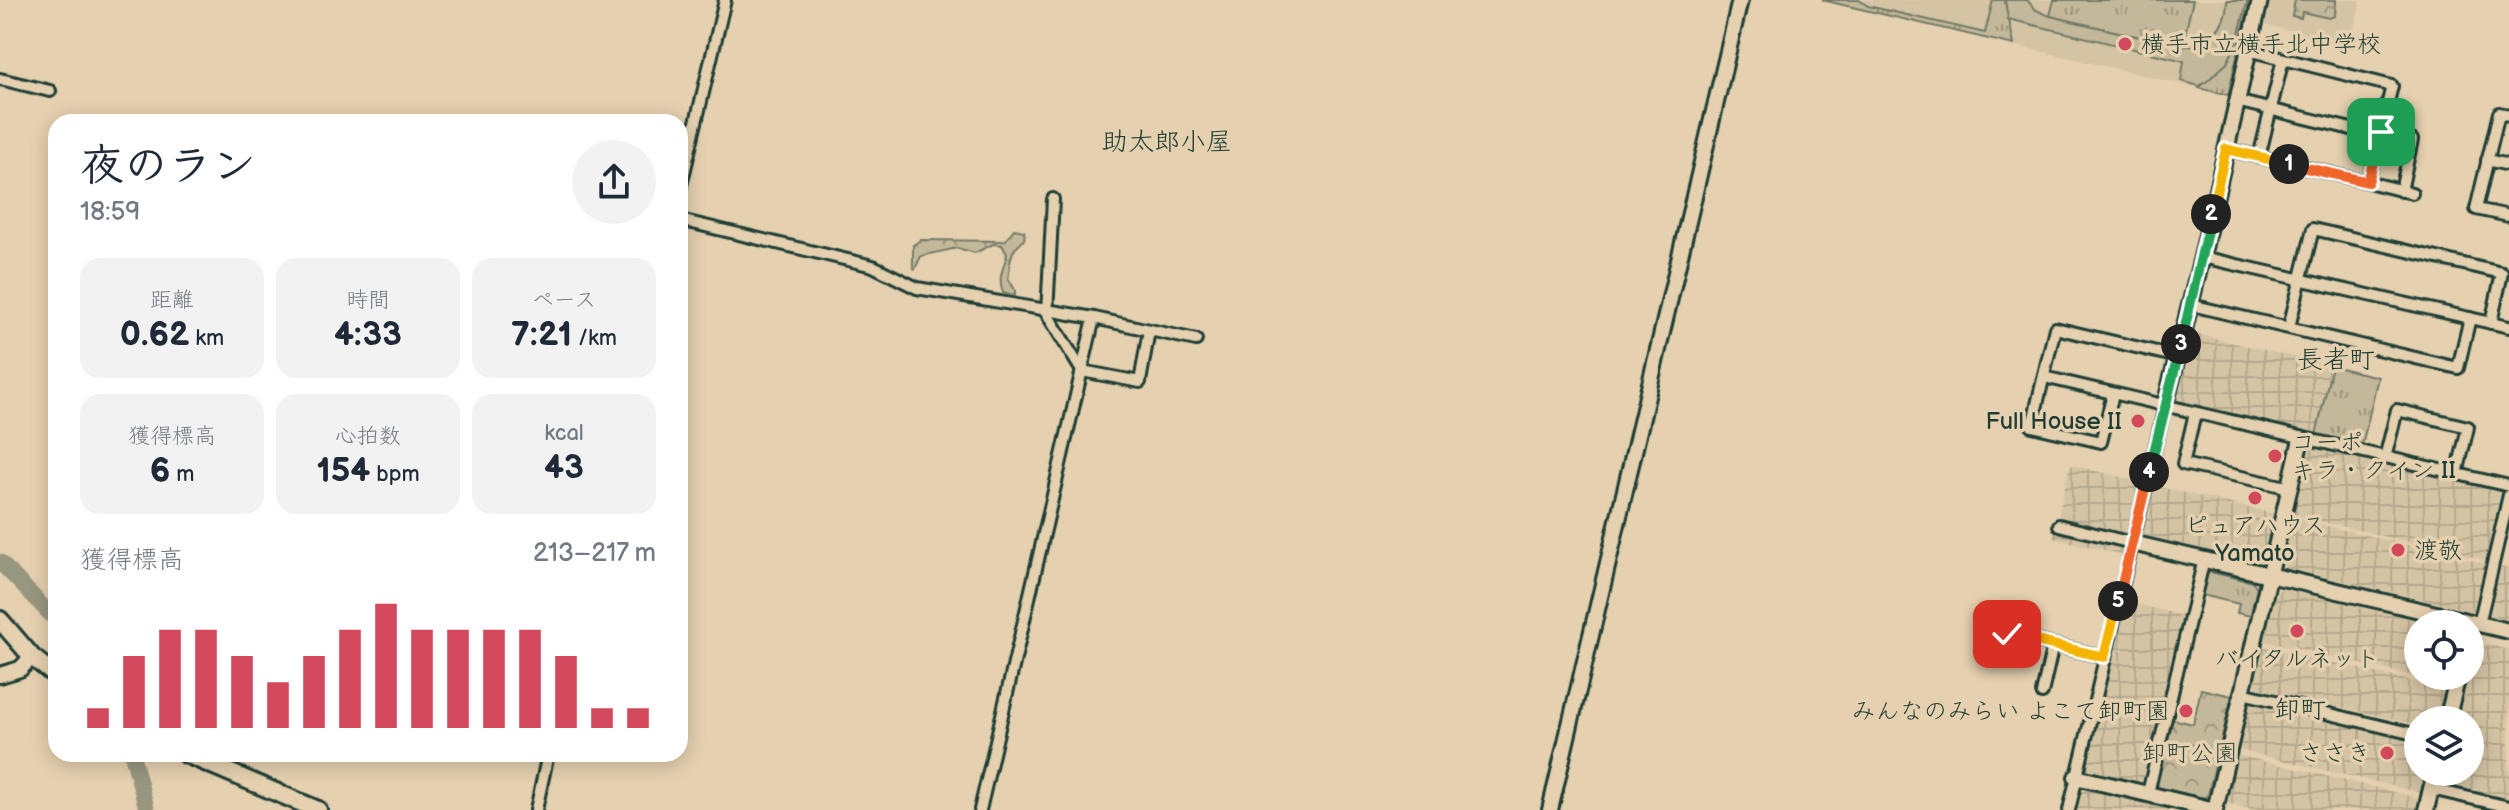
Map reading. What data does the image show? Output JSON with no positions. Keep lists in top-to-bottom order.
{
  "districts": ["助太郎小屋", "長者町", "卸町"],
  "parks": ["卸町公園"],
  "places": [
    "横手市立横手北中学校",
    "Full House II",
    "コーポ キラ・クイン II",
    "ピュアハウス Yamato",
    "渡敬",
    "バイタルネット",
    "みんなのみらい よこて卸町園",
    "ささき"
  ],
  "page": {
    "heading": ["夜のラン", "18:59"],
    "pins": [
      "1",
      "2",
      "3",
      "4",
      "5"
    ],
    "stats": [
      ["距離", "0.62 km"],
      ["時間", "4:33"],
      ["ペース", "7:21 /km"],
      ["獲得標高", "6 m"],
      ["心拍数", "154 bpm"],
      ["kcal", "43"]
    ],
    "chart": ["獲得標高", "213–217 m"]
  }
}
